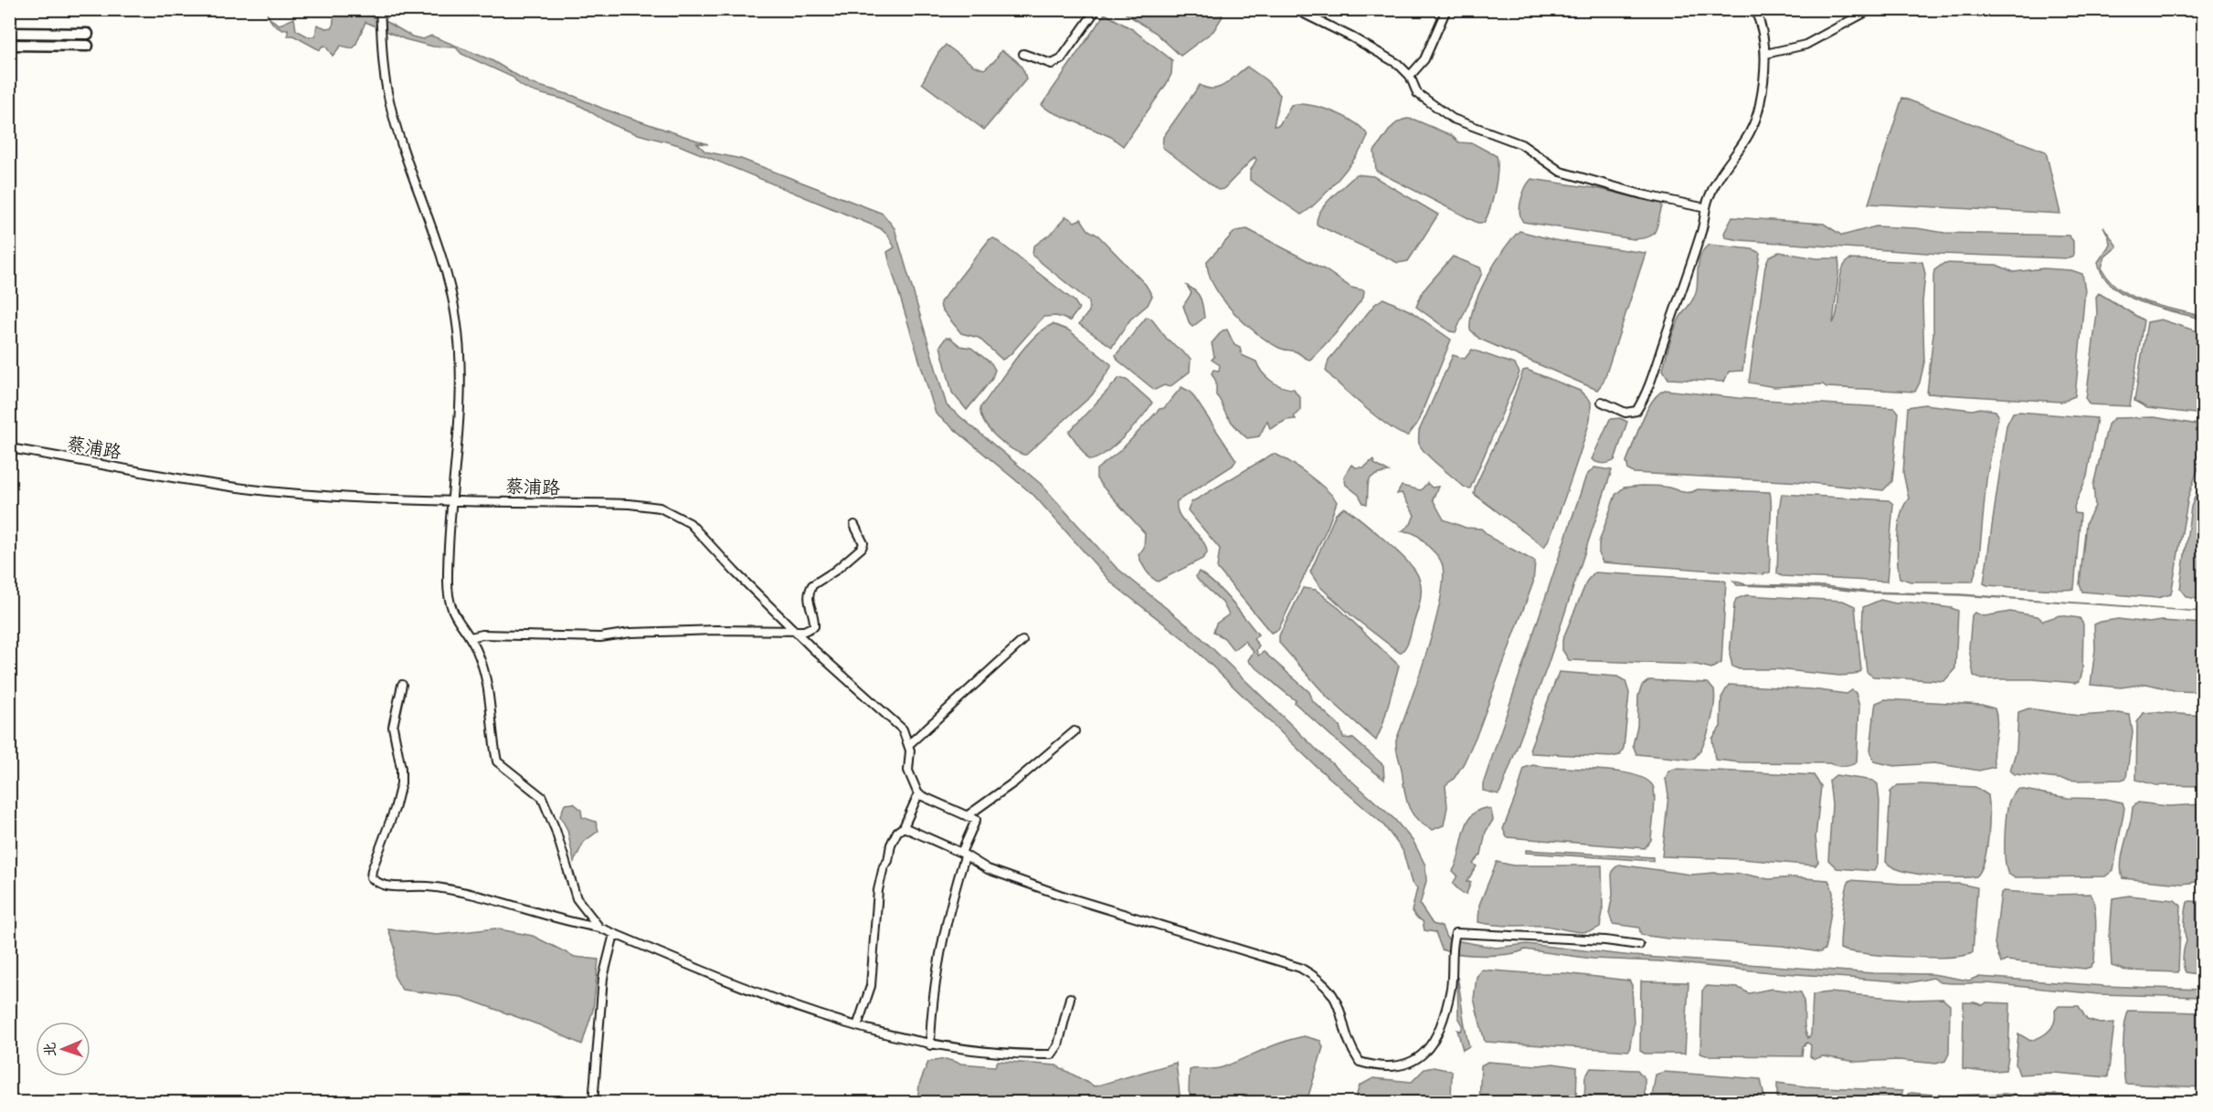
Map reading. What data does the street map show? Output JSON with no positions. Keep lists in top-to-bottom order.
{
  "streets": {
    "street": ["蔡浦路"]
  },
  "north": "left"
}
